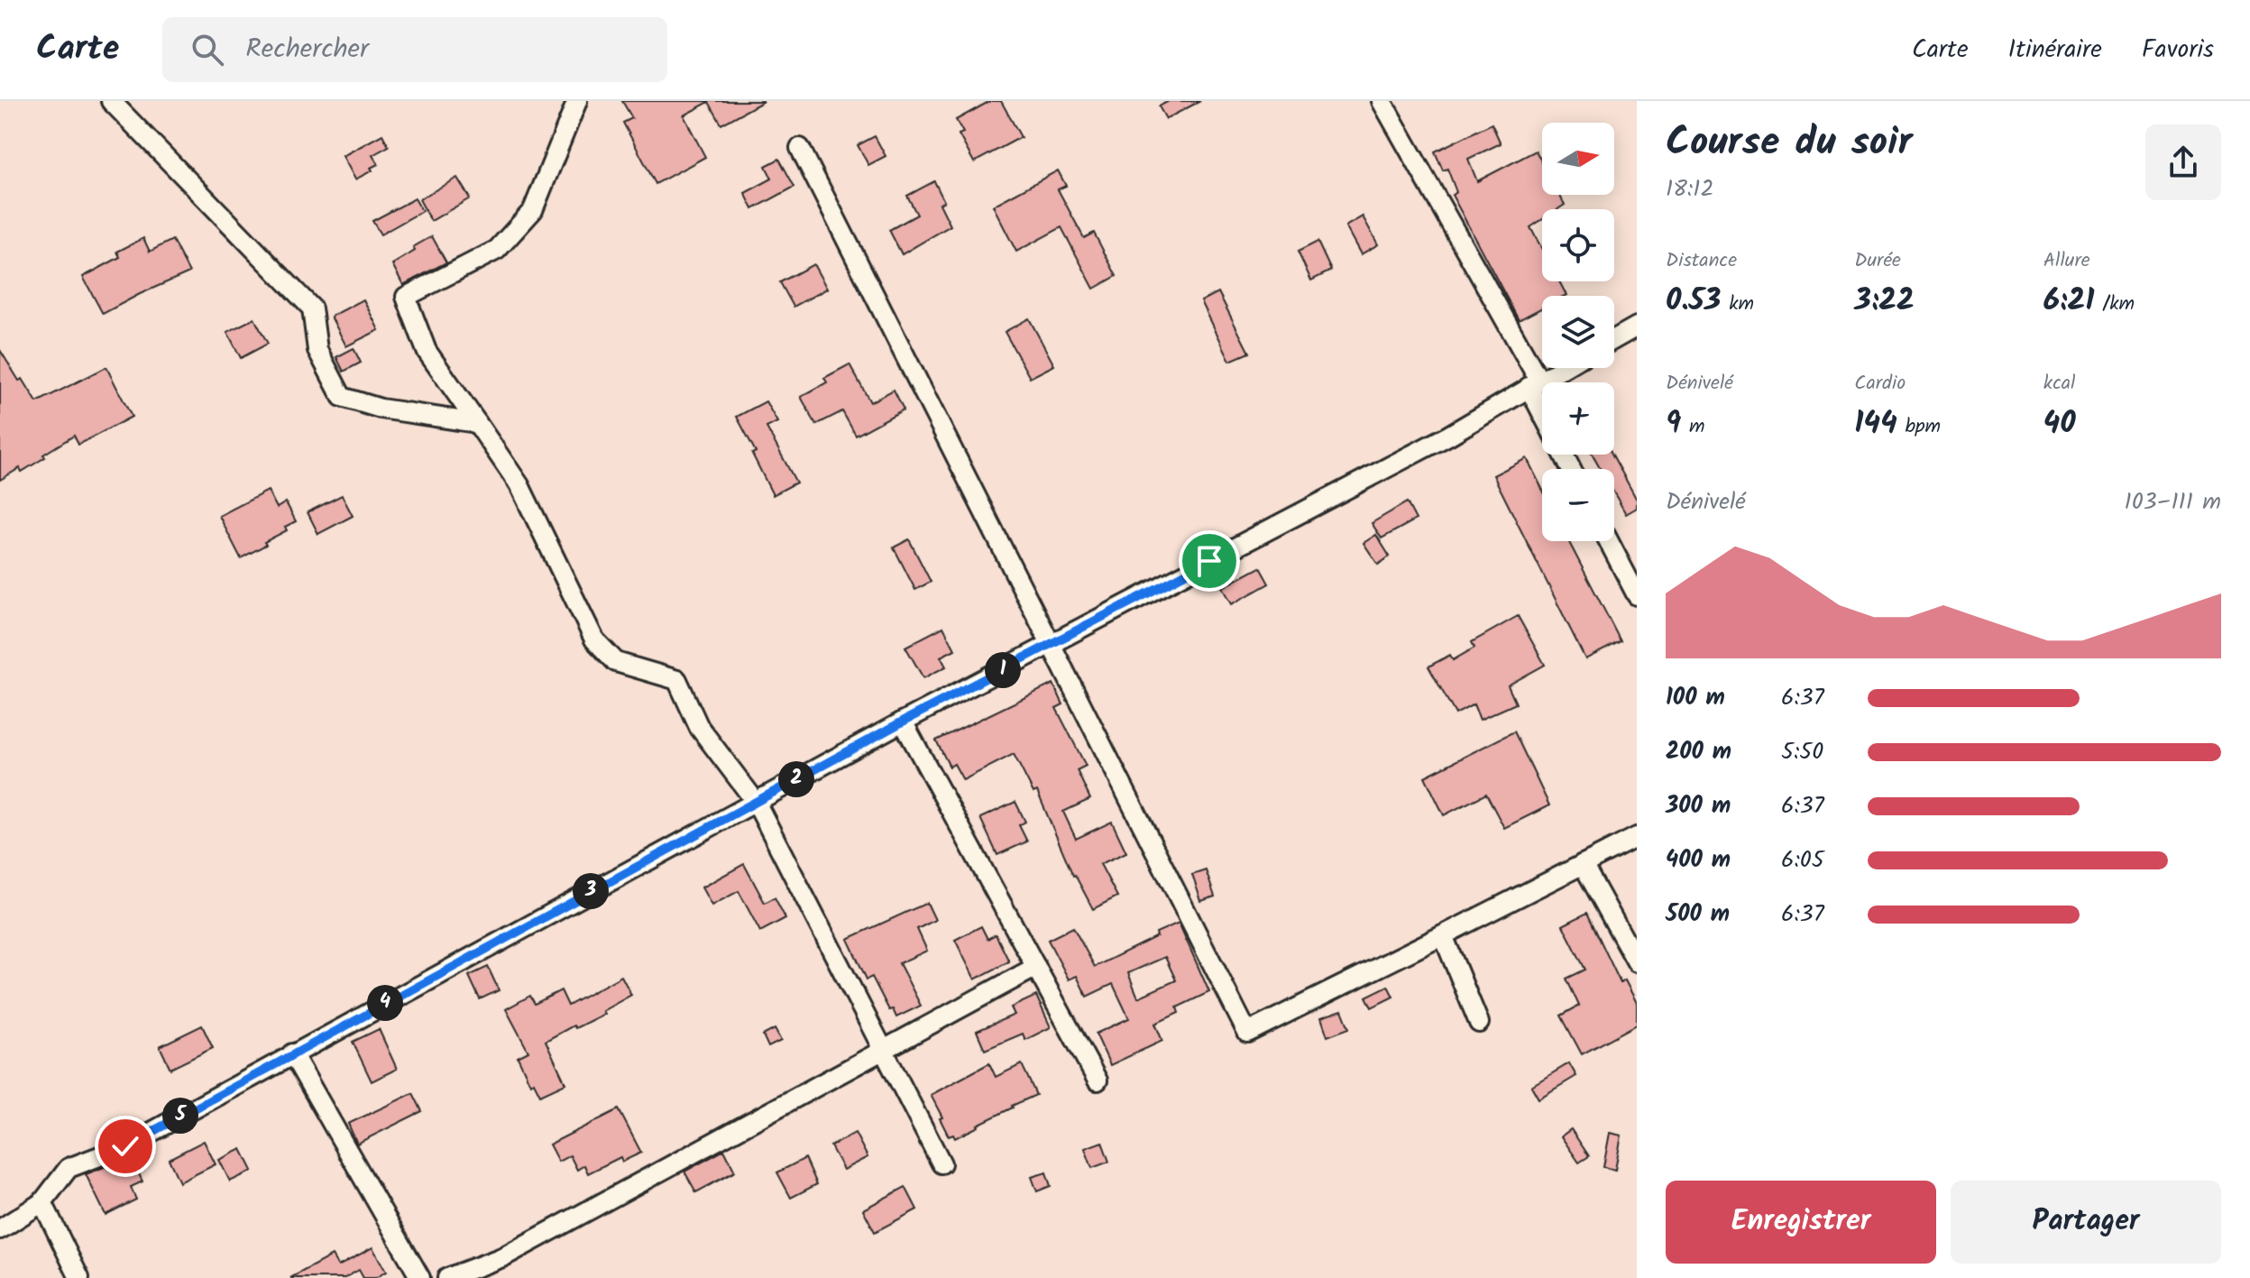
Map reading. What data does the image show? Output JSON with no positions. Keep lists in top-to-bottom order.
{
  "north": "right",
  "page": {
    "header": "Carte",
    "search": "Rechercher",
    "nav": ["Carte", "Itinéraire", "Favoris"],
    "heading": ["Course du soir", "18:12"],
    "map_buttons": ["+", "−"],
    "stats": [
      ["Distance", "0.53 km"],
      ["Durée", "3:22"],
      ["Allure", "6:21 /km"],
      ["Dénivelé", "9 m"],
      ["Cardio", "144 bpm"],
      ["kcal", "40"]
    ],
    "chart": ["Dénivelé", "103–111 m"],
    "pins": [
      "1",
      "2",
      "3",
      "4",
      "5"
    ],
    "list": [
      {
        "name": "100 m",
        "note": "6:37"
      },
      {
        "name": "200 m",
        "note": "5:50"
      },
      {
        "name": "300 m",
        "note": "6:37"
      },
      {
        "name": "400 m",
        "note": "6:05"
      },
      {
        "name": "500 m",
        "note": "6:37"
      }
    ],
    "buttons": ["Enregistrer", "Partager"]
  }
}
